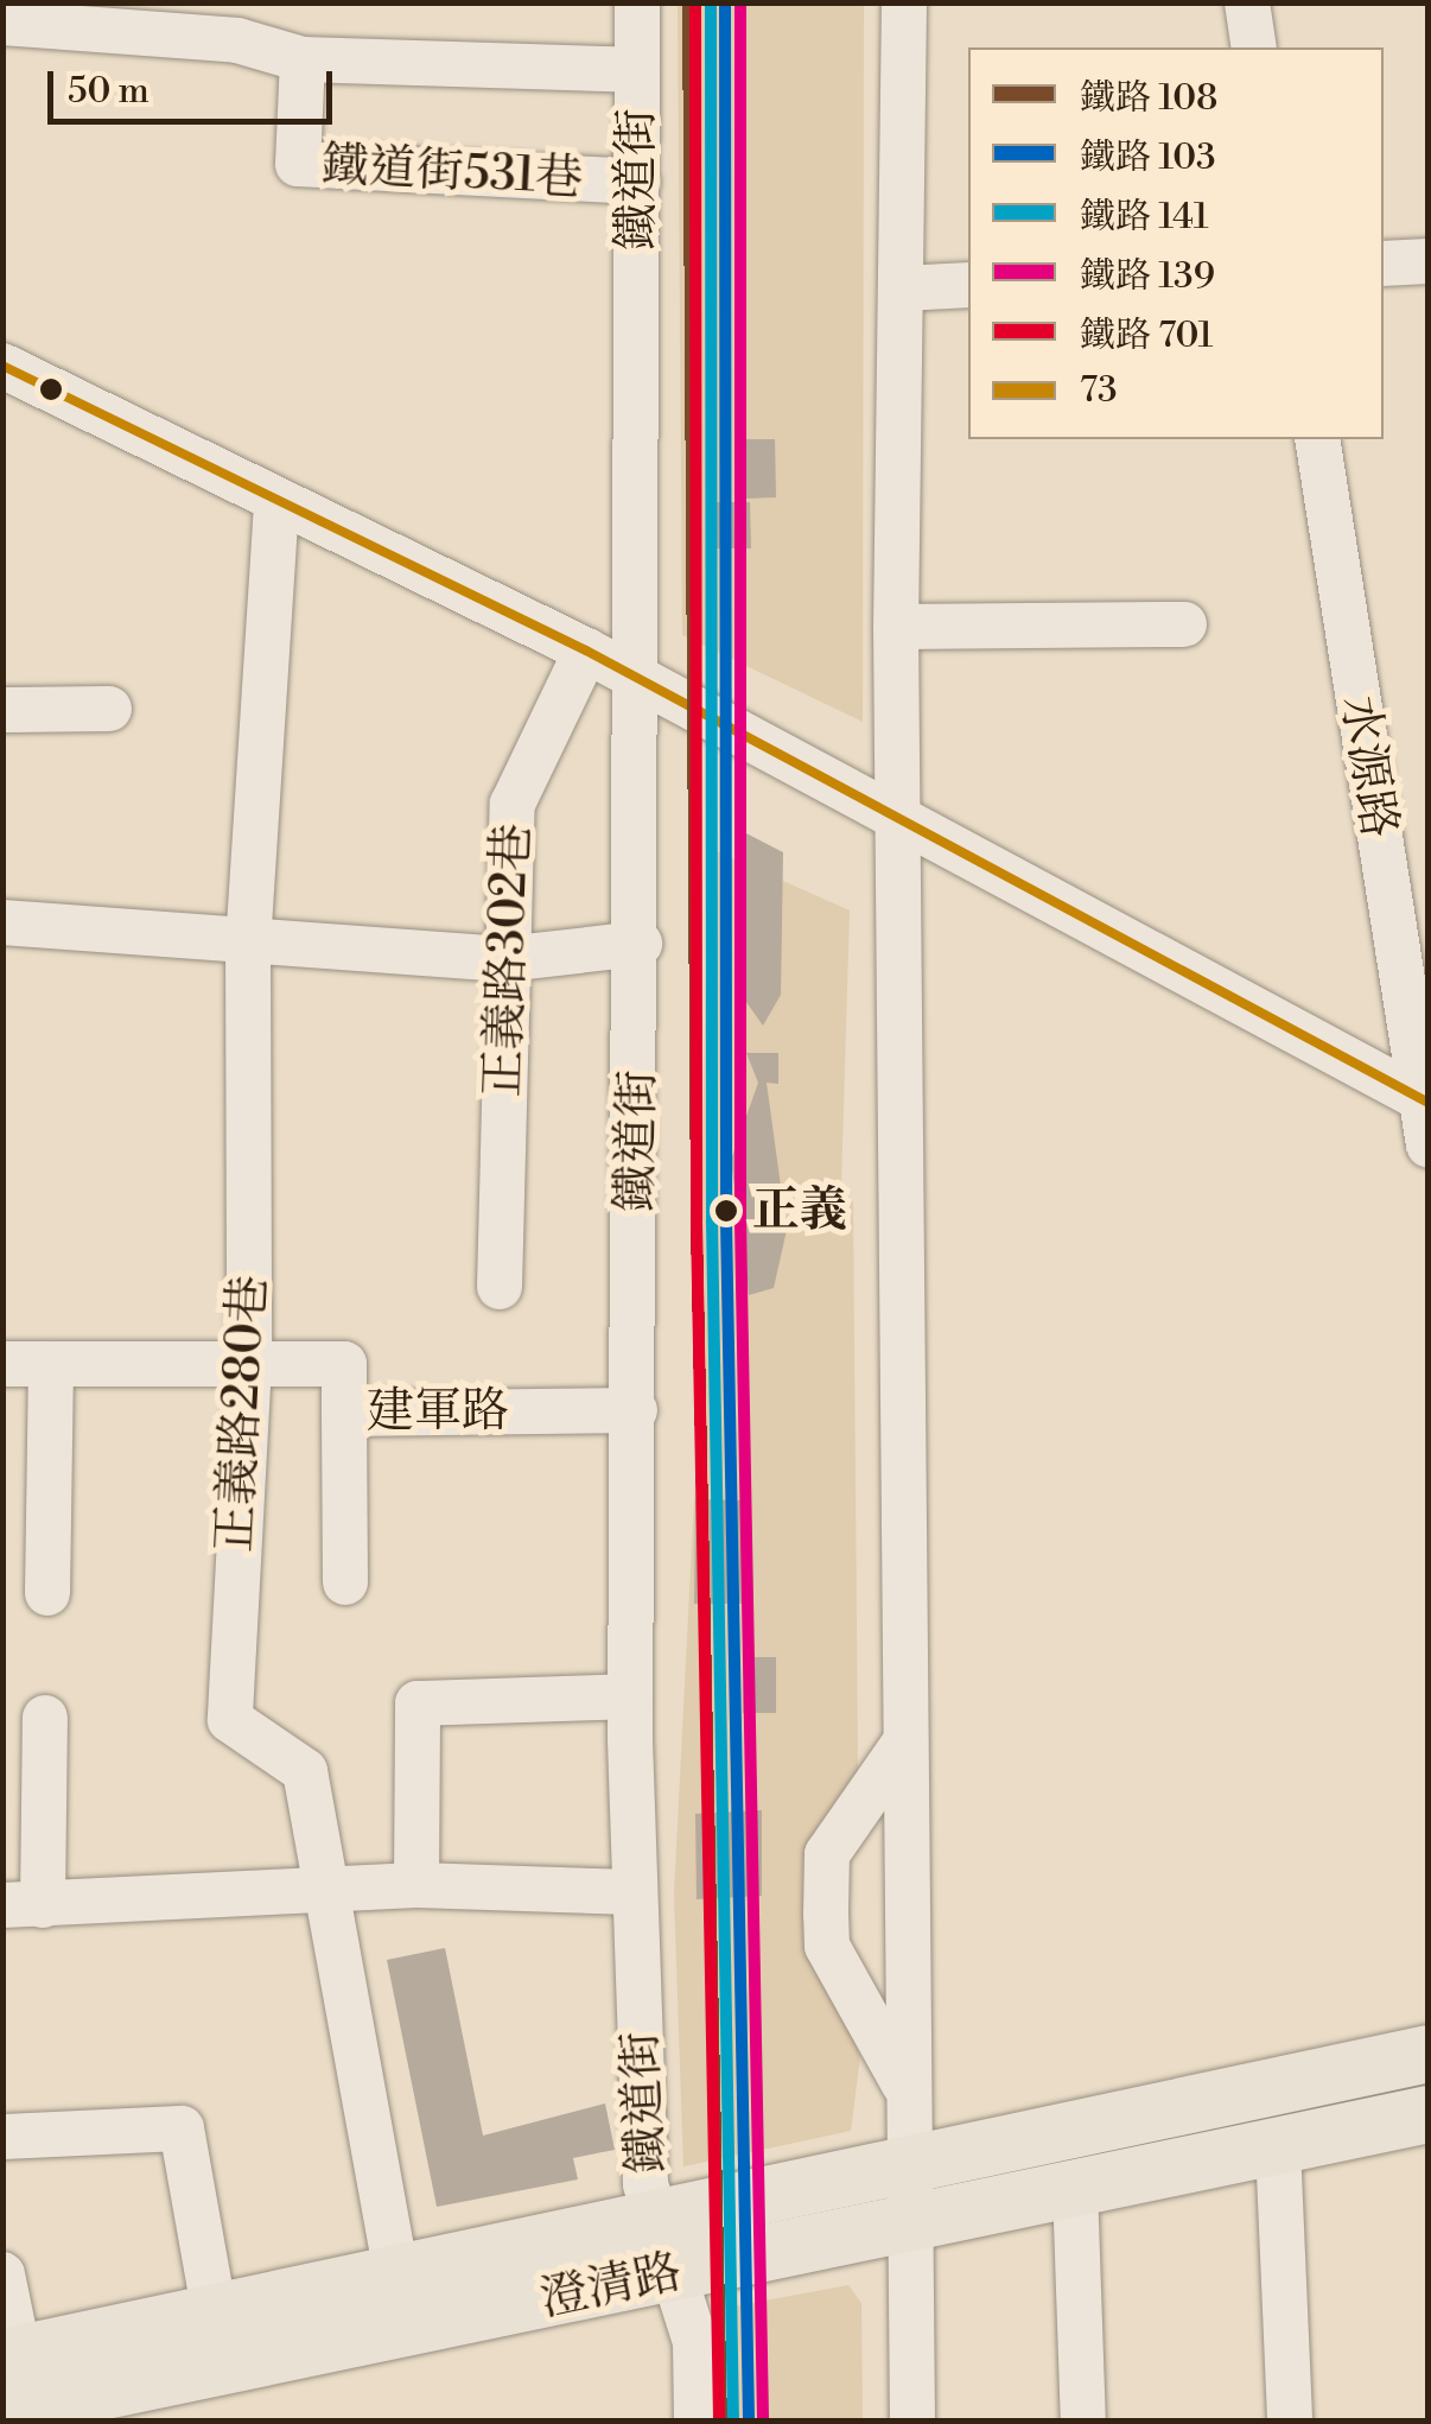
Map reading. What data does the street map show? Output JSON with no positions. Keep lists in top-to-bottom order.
{
  "streets": {
    "main road": ["澄清路"],
    "street": [
      "鐵道街531巷",
      "鐵道街",
      "水源路",
      "正義路302巷",
      "建軍路",
      "正義路280巷"
    ]
  },
  "crossings": [
    ["鐵道街531巷", "鐵道街"],
    ["鐵道街", "建軍路"],
    ["鐵道街", "澄清路"],
    ["建軍路", "正義路280巷"],
    ["正義路280巷", "澄清路"]
  ],
  "places": ["正義"],
  "lines": [
    "rail line 108",
    "rail line 103",
    "rail line 141",
    "rail line 139",
    "rail line 701",
    "transit line 73"
  ],
  "legend": [
    "鐵路 108",
    "鐵路 103",
    "鐵路 141",
    "鐵路 139",
    "鐵路 701",
    "73"
  ],
  "scale_bar": "50 m"
}
